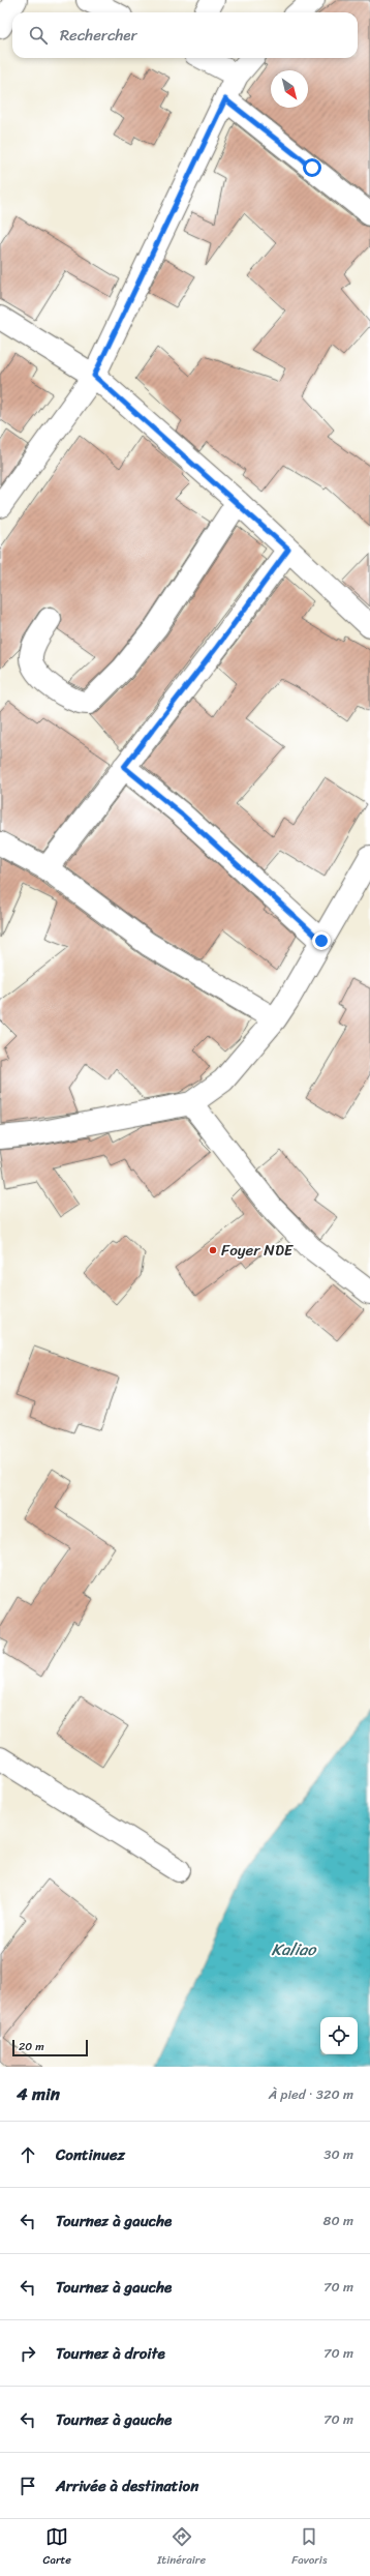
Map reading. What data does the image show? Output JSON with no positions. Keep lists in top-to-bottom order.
{
  "water": ["Kaliao"],
  "places": ["Foyer NDE"],
  "scale_bar": "20 m",
  "north": "bottom right",
  "page": {
    "search": "Rechercher",
    "scale": "20 m",
    "heading": ["4 min", "À pied · 320 m"],
    "list": [
      ["Continuez", "30 m"],
      ["Tournez à gauche", "80 m"],
      ["Tournez à gauche", "70 m"],
      ["Tournez à droite", "70 m"],
      ["Tournez à gauche", "70 m"],
      "Arrivée à destination"
    ],
    "nav": ["Carte", "Itinéraire", "Favoris"]
  }
}
